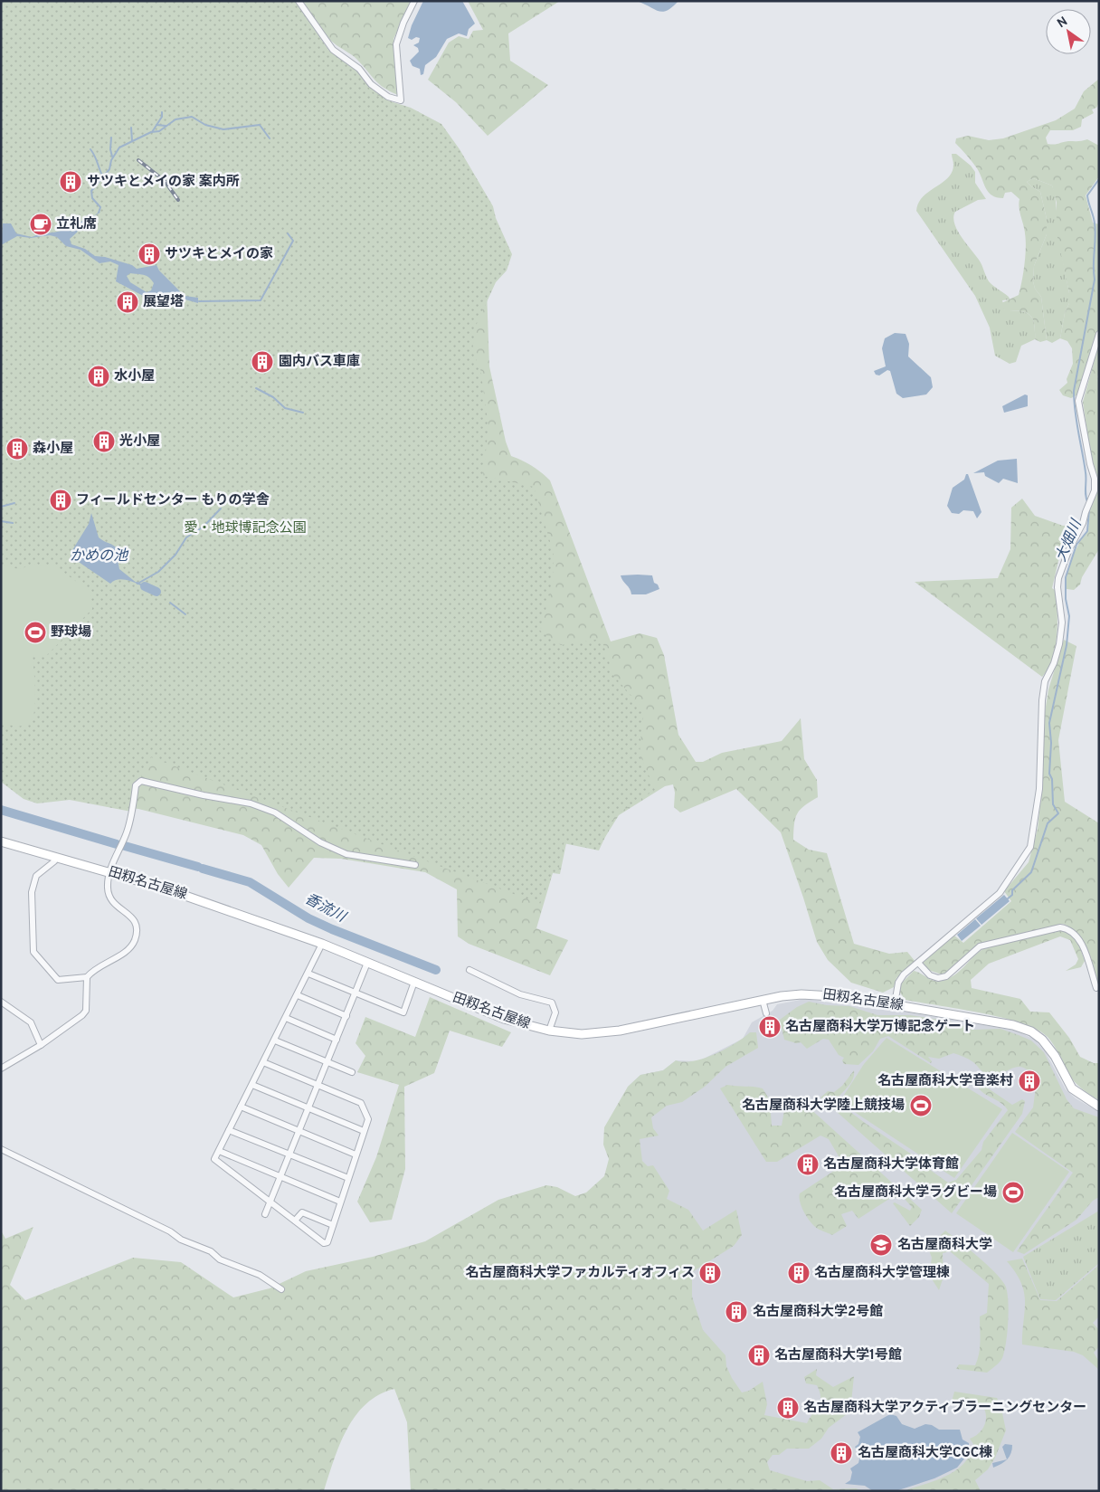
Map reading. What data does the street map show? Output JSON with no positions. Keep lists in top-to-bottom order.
{
  "streets": {
    "main road": ["田籾名古屋線"]
  },
  "water": ["大畑川", "かめの池", "香流川"],
  "parks": ["愛・地球博記念公園"],
  "places": {
    "building": [
      "サツキとメイの家 案内所",
      "サツキとメイの家",
      "展望塔",
      "園内バス車庫",
      "水小屋",
      "光小屋",
      "森小屋",
      "フィールドセンター もりの学舎",
      "名古屋商科大学万博記念ゲート",
      "名古屋商科大学音楽村",
      "名古屋商科大学体育館",
      "名古屋商科大学ファカルティオフィス",
      "名古屋商科大学管理棟",
      "名古屋商科大学2号館",
      "名古屋商科大学1号館",
      "名古屋商科大学アクティブラーニングセンター",
      "名古屋商科大学CGC棟"
    ],
    "cafe": ["立礼席"],
    "sports": ["野球場", "名古屋商科大学陸上競技場", "名古屋商科大学ラグビー場"],
    "school or university": ["名古屋商科大学"]
  },
  "north": "top left"
}
